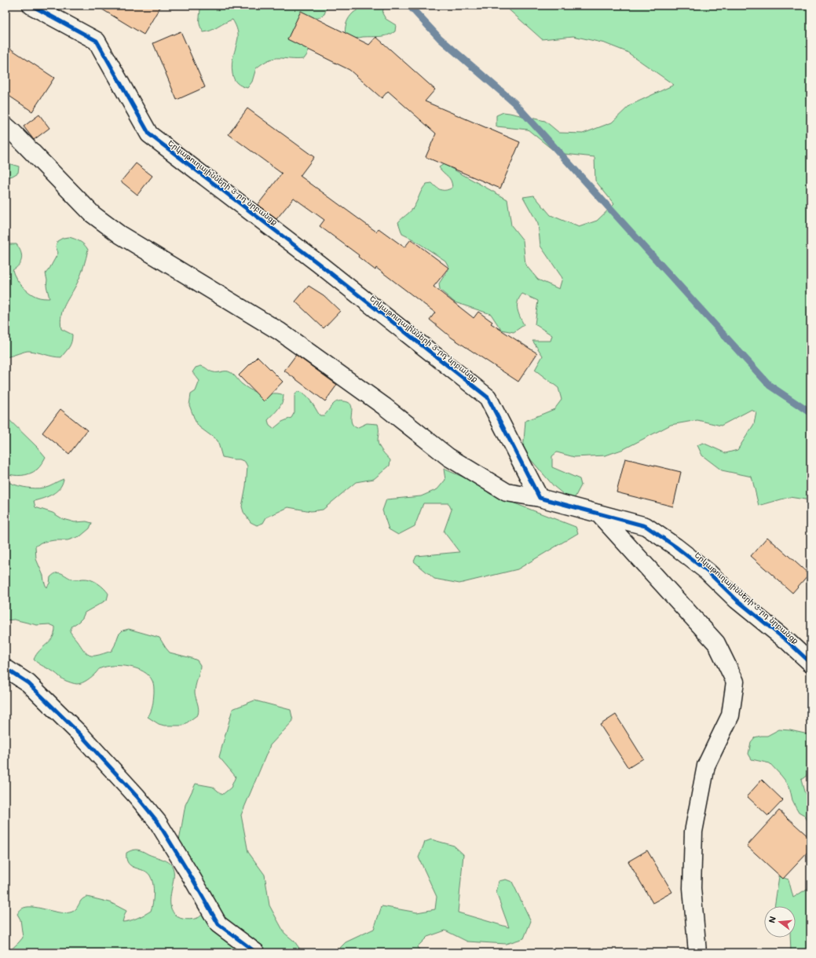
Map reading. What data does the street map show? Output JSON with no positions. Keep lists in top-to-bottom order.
{
  "streets": {
    "street": ["Երկաթուղայինների 3-րդ նրբանցք"]
  },
  "north": "left"
}
